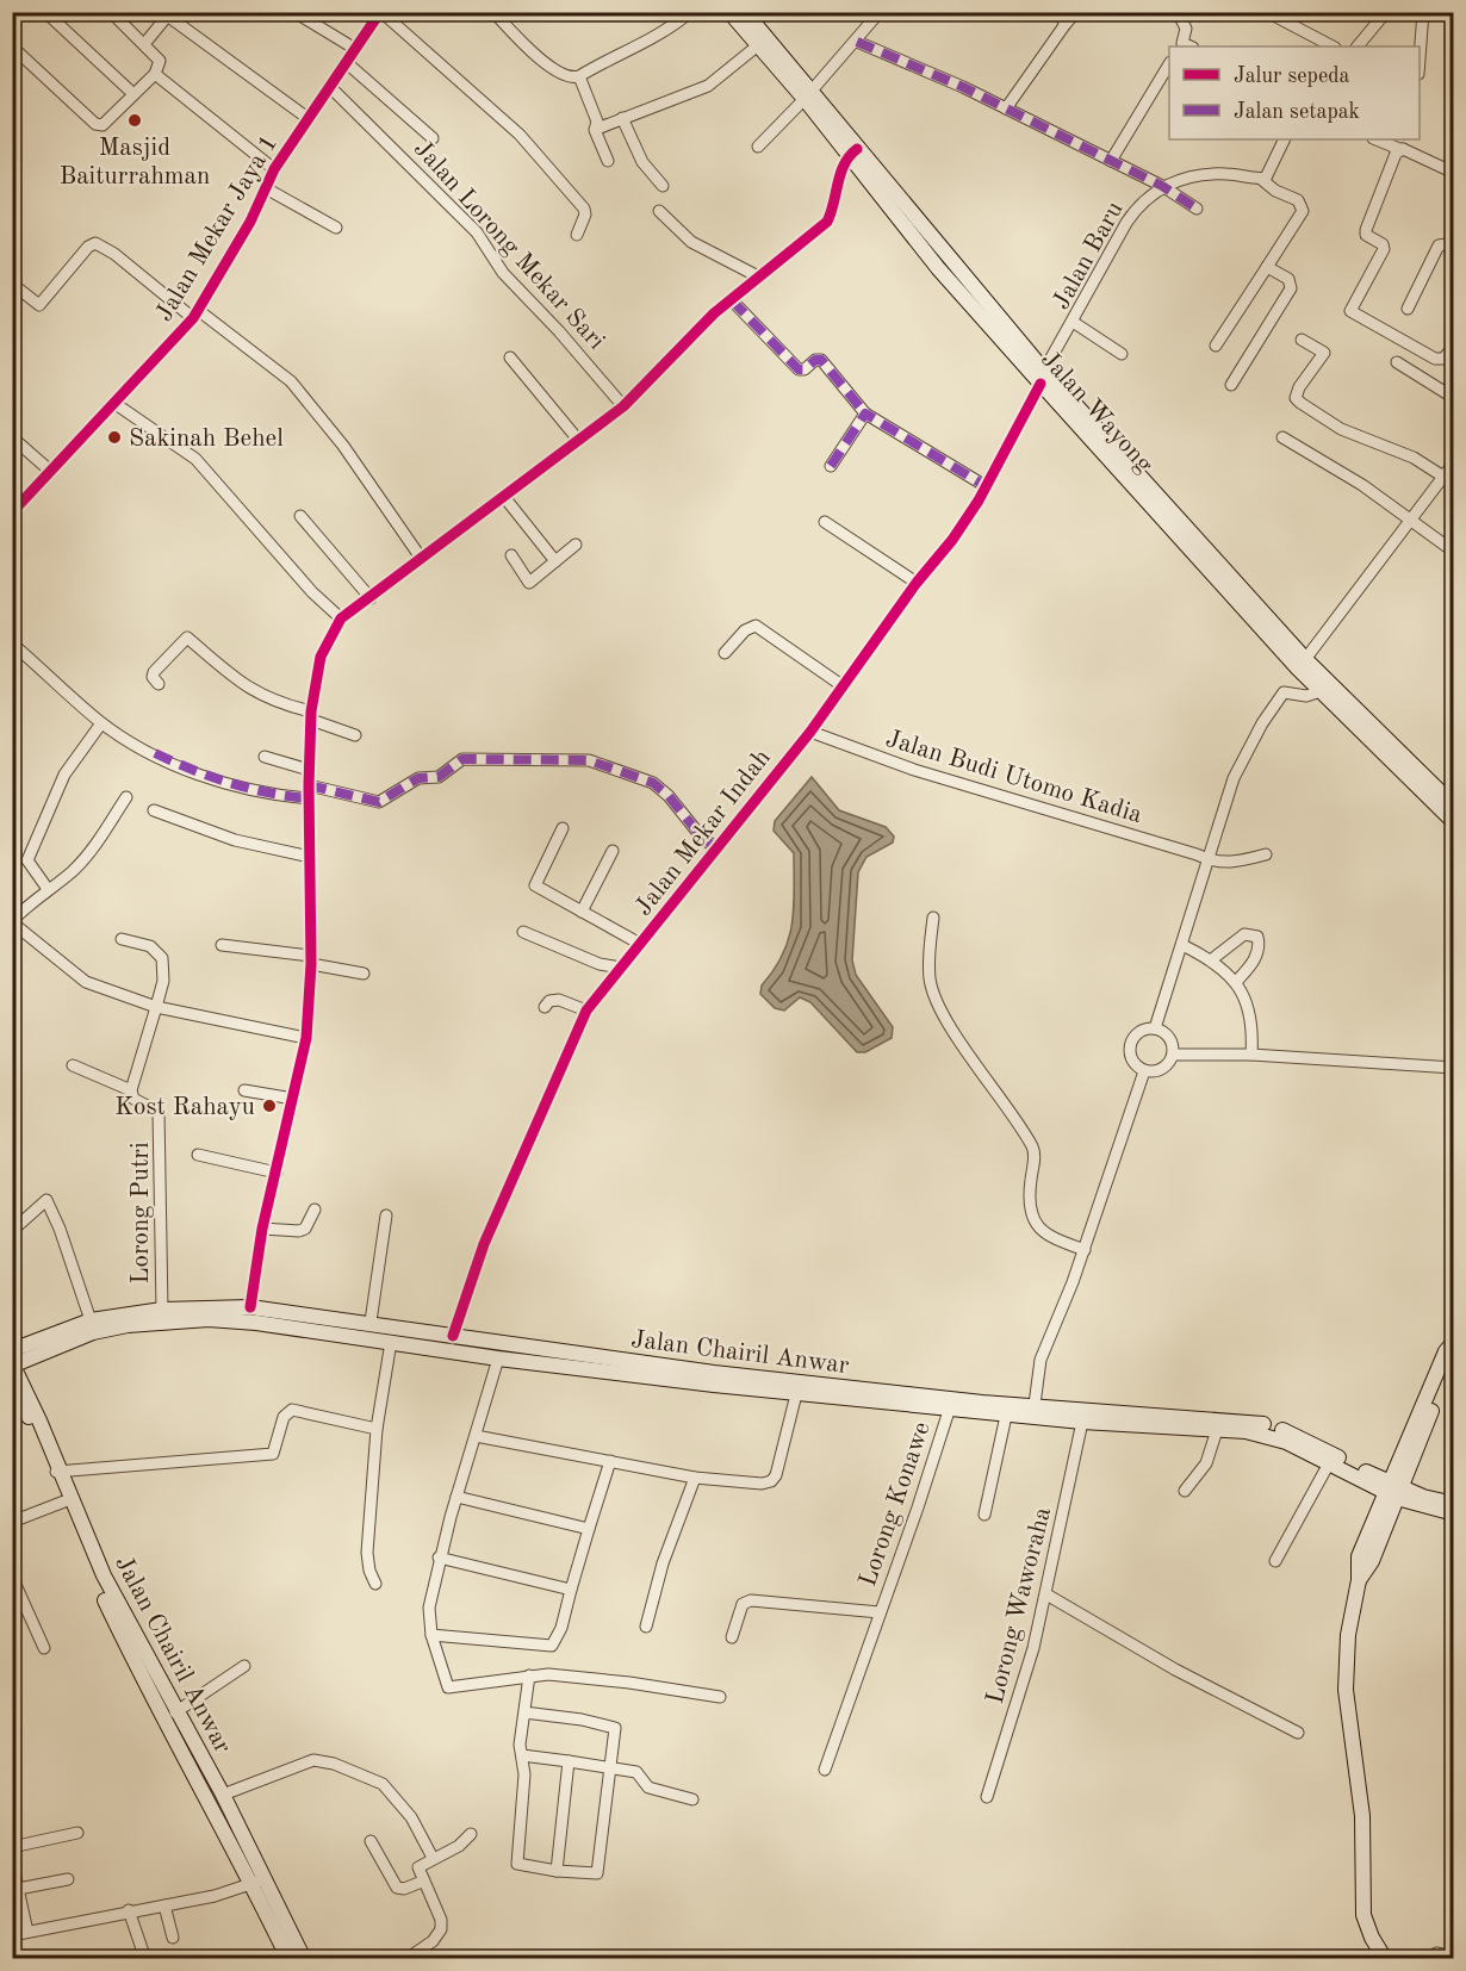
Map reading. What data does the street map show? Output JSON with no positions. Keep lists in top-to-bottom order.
{
  "streets": {
    "main road": ["Jalan Wayong", "Jalan Chairil Anwar"],
    "street": [
      "Jalan Mekar Jaya 1",
      "Jalan Lorong Mekar Sari",
      "Jalan Baru",
      "Jalan Budi Utomo Kadia",
      "Jalan Mekar Indah",
      "Lorong Putri",
      "Lorong Konawe",
      "Lorong Waworaha"
    ]
  },
  "crossings": [
    ["Jalan Mekar Jaya 1", "Jalan Lorong Mekar Sari"],
    ["Jalan Baru", "Jalan Wayong"],
    ["Jalan Baru", "Jalan Mekar Indah"],
    ["Jalan Wayong", "Jalan Mekar Indah"],
    ["Jalan Budi Utomo Kadia", "Jalan Mekar Indah"],
    ["Jalan Mekar Indah", "Jalan Chairil Anwar"],
    ["Lorong Putri", "Jalan Chairil Anwar"],
    ["Jalan Chairil Anwar", "Lorong Konawe"],
    ["Jalan Chairil Anwar", "Lorong Waworaha"]
  ],
  "places": ["Masjid Baiturrahman", "Sakinah Behel", "Kost Rahayu"],
  "legend": ["Jalur sepeda", "Jalan setapak"]
}
